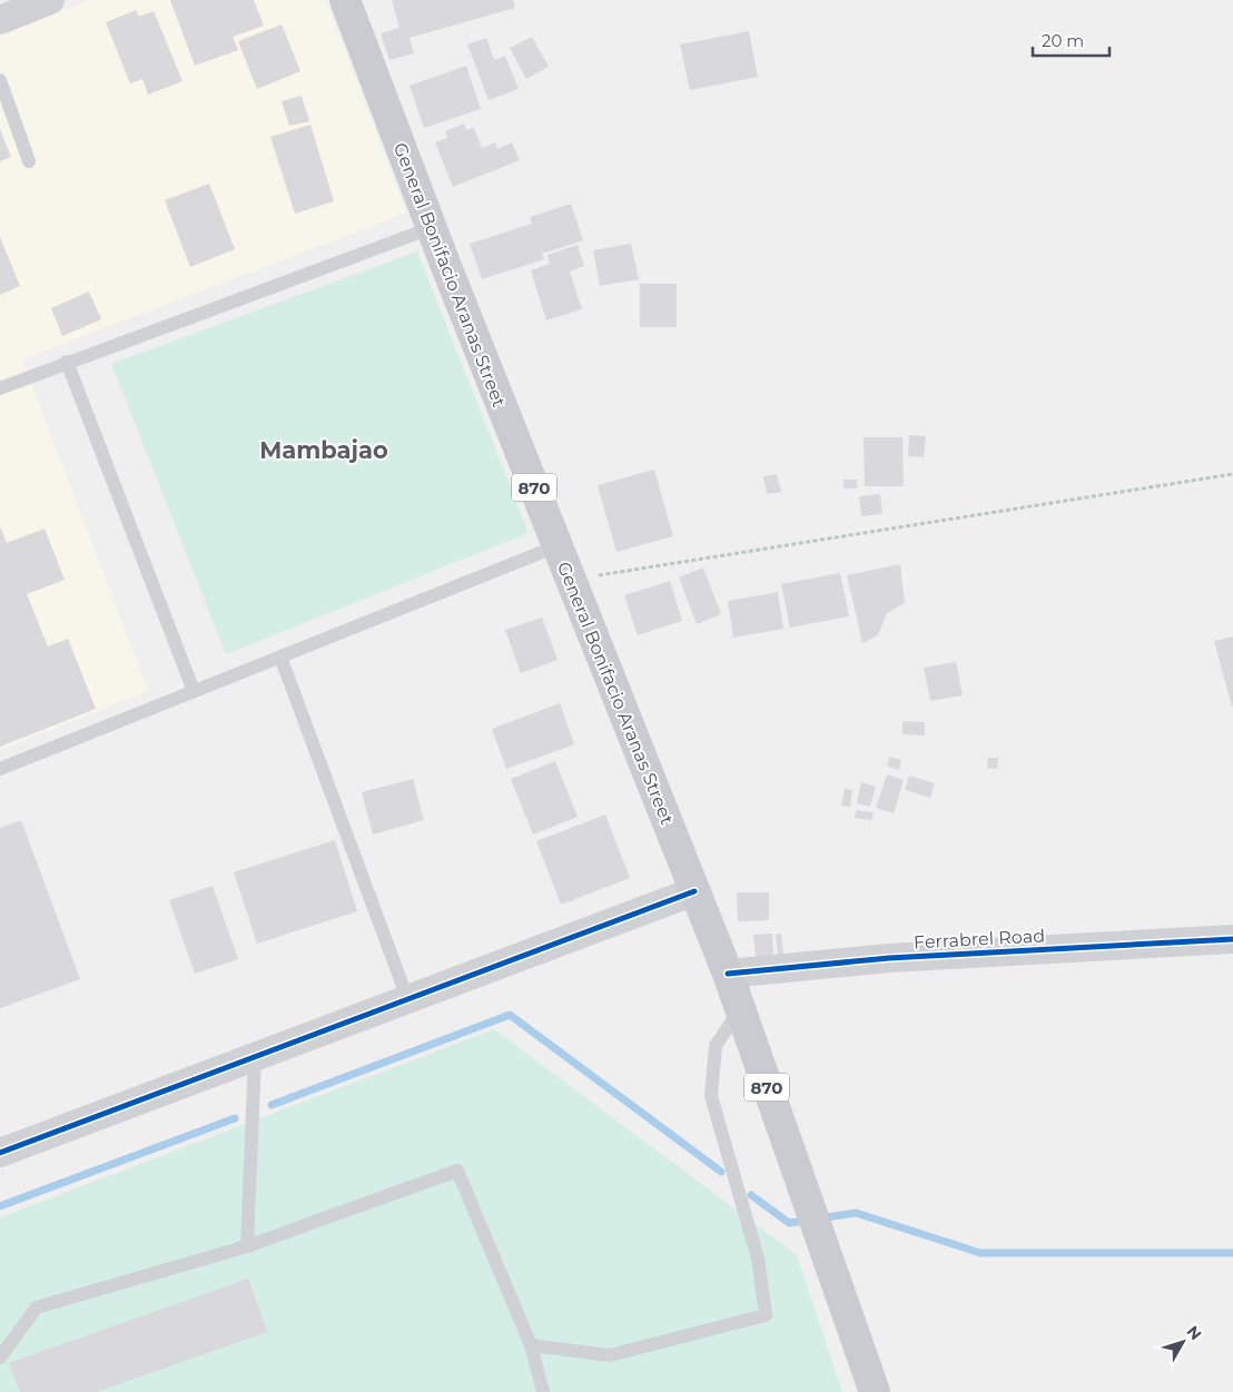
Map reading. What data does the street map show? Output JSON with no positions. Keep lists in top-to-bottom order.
{
  "streets": {
    "main road": ["General Bonifacio Aranas Street", "870"],
    "street": ["Ferrabrel Road"]
  },
  "crossings": [
    ["General Bonifacio Aranas Street", "Ferrabrel Road"]
  ],
  "districts": ["Mambajao"],
  "scale_bar": "20 m",
  "north": "top right"
}
